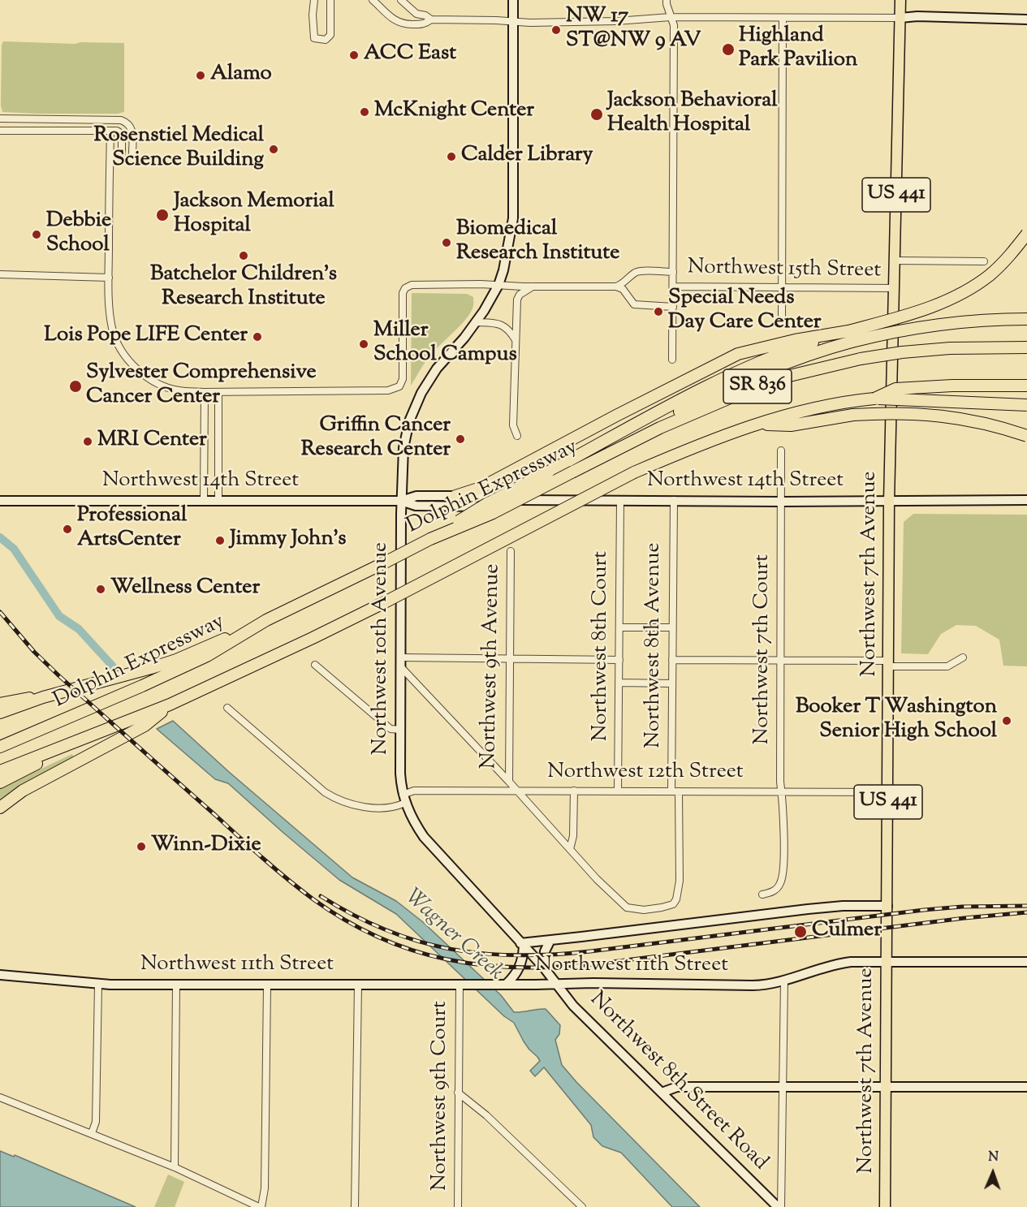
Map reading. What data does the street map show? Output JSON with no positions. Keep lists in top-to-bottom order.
{
  "streets": {
    "highway": ["SR 836", "Dolphin Expressway"],
    "main road": ["US 441", "Northwest 7th Avenue"],
    "street": [
      "Northwest 15th Street",
      "Northwest 14th Street",
      "Northwest 8th Avenue",
      "Northwest 8th Court",
      "Northwest 10th Avenue",
      "Northwest 7th Court",
      "Northwest 9th Avenue",
      "Northwest 12th Street",
      "Northwest 11th Street",
      "Northwest 8th Street Road",
      "Northwest 9th Court"
    ]
  },
  "crossings": [
    ["Northwest 15th Street", "Northwest 7th Avenue"],
    ["Northwest 14th Street", "Northwest 7th Avenue"],
    ["Northwest 14th Street", "Northwest 8th Avenue"],
    ["Northwest 14th Street", "Northwest 8th Court"],
    ["Northwest 14th Street", "Northwest 10th Avenue"],
    ["Northwest 14th Street", "Northwest 7th Court"],
    ["Northwest 7th Avenue", "Northwest 12th Street"],
    ["Northwest 7th Avenue", "Northwest 11th Street"],
    ["Northwest 8th Avenue", "Northwest 12th Street"],
    ["Northwest 8th Court", "Northwest 12th Street"],
    ["Northwest 10th Avenue", "Northwest 12th Street"],
    ["Northwest 10th Avenue", "Northwest 8th Street Road"],
    ["Northwest 7th Court", "Northwest 12th Street"],
    ["Northwest 12th Street", "Northwest 8th Street Road"],
    ["Northwest 11th Street", "Northwest 8th Street Road"],
    ["Northwest 11th Street", "Northwest 9th Court"]
  ],
  "water": ["Wagner Creek"],
  "places": [
    "NW 17 ST@NW 9 AV",
    "Highland Park Pavilion",
    "ACC East",
    "Alamo",
    "McKnight Center",
    "Jackson Behavioral Health Hospital",
    "Rosenstiel Medical Science Building",
    "Calder Library",
    "Jackson Memorial Hospital",
    "Debbie School",
    "Biomedical Research Institute",
    "Batchelor Children’s Research Institute",
    "Special Needs Day Care Center",
    "Lois Pope LIFE Center",
    "Miller School Campus",
    "Sylvester Comprehensive Cancer Center",
    "Griffin Cancer Research Center",
    "MRI Center",
    "Professional ArtsCenter",
    "Jimmy John's",
    "Wellness Center",
    "Booker T Washington Senior High School",
    "Winn-Dixie",
    "Culmer"
  ],
  "north": "top"
}
